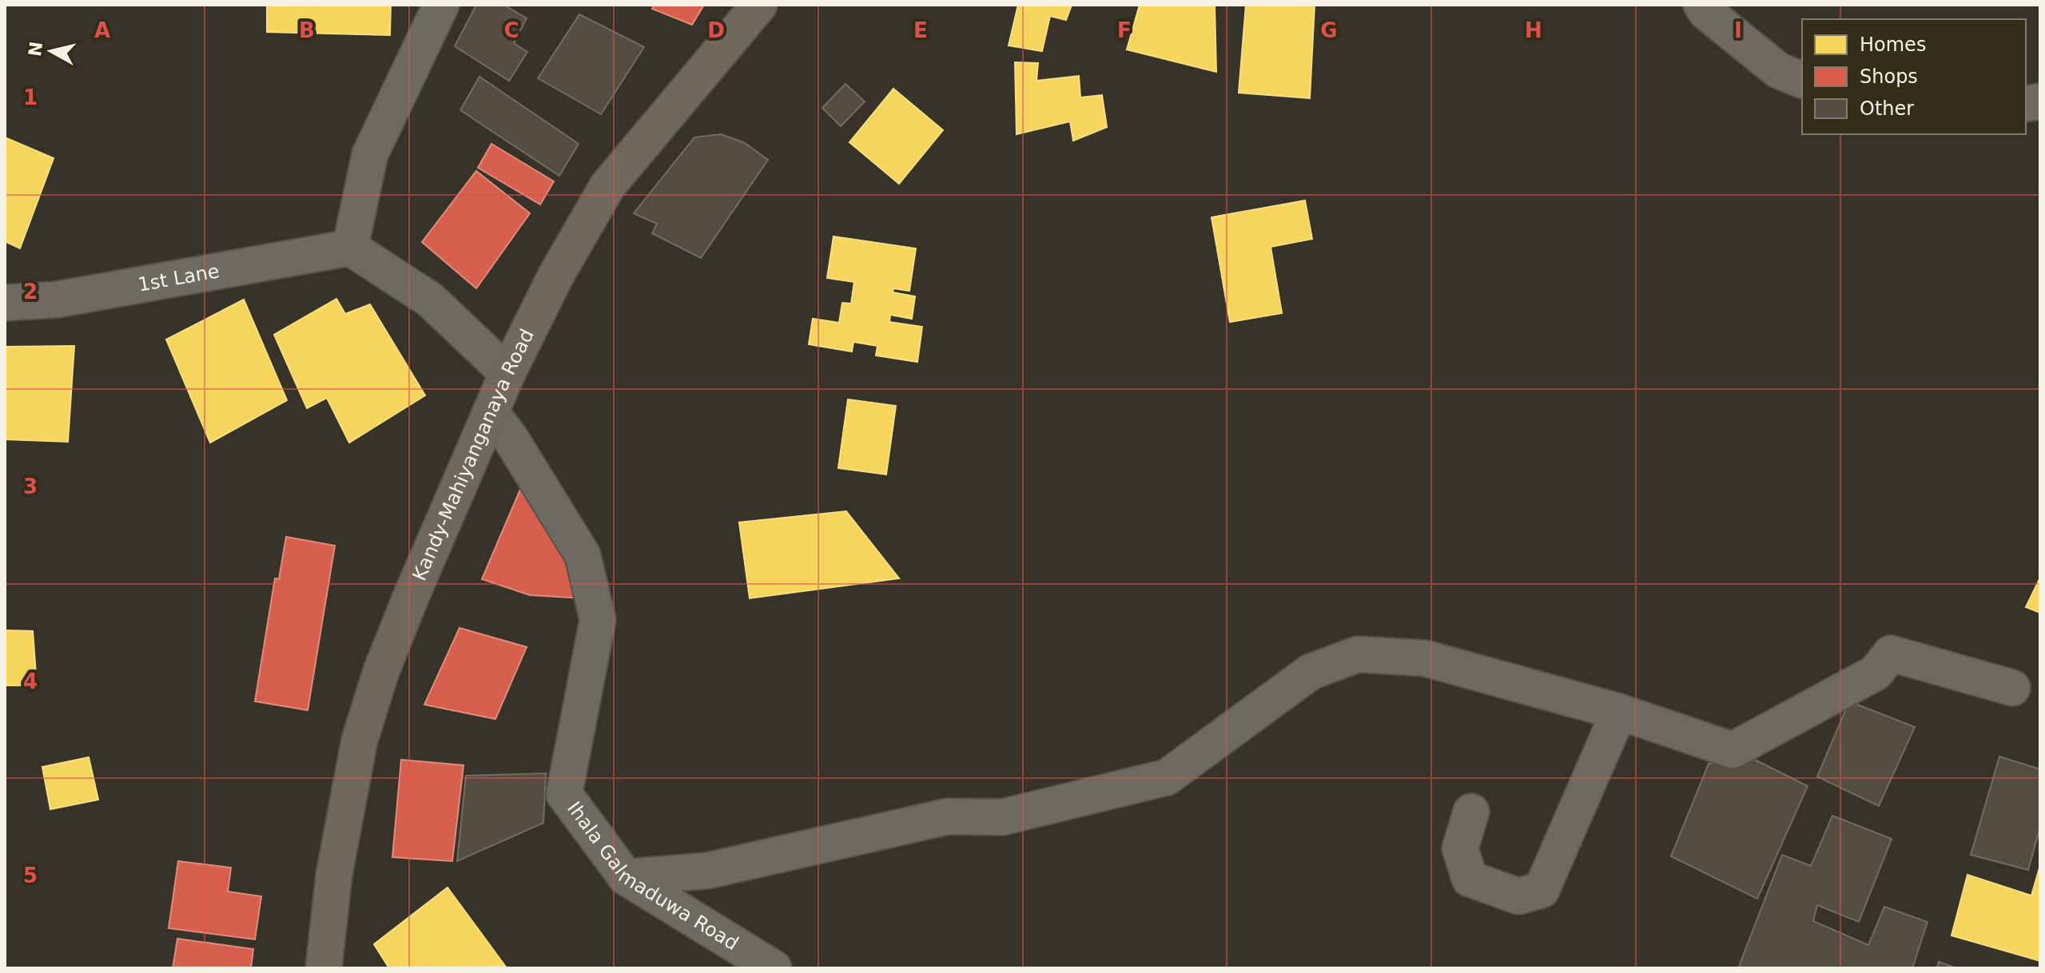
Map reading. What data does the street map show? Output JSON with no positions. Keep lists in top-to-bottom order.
{
  "streets": {
    "highway": ["Kandy-Mahiyanganaya Road"],
    "street": ["1st Lane", "Ihala Galmaduwa Road"]
  },
  "crossings": [
    ["Kandy-Mahiyanganaya Road", "Ihala Galmaduwa Road"]
  ],
  "legend": ["Homes", "Shops", "Other"],
  "north": "left",
  "grid": {
    "columns": [
      "A",
      "B",
      "C",
      "D",
      "E",
      "F",
      "G",
      "H",
      "I"
    ],
    "rows": [
      "1",
      "2",
      "3",
      "4",
      "5"
    ]
  }
}
